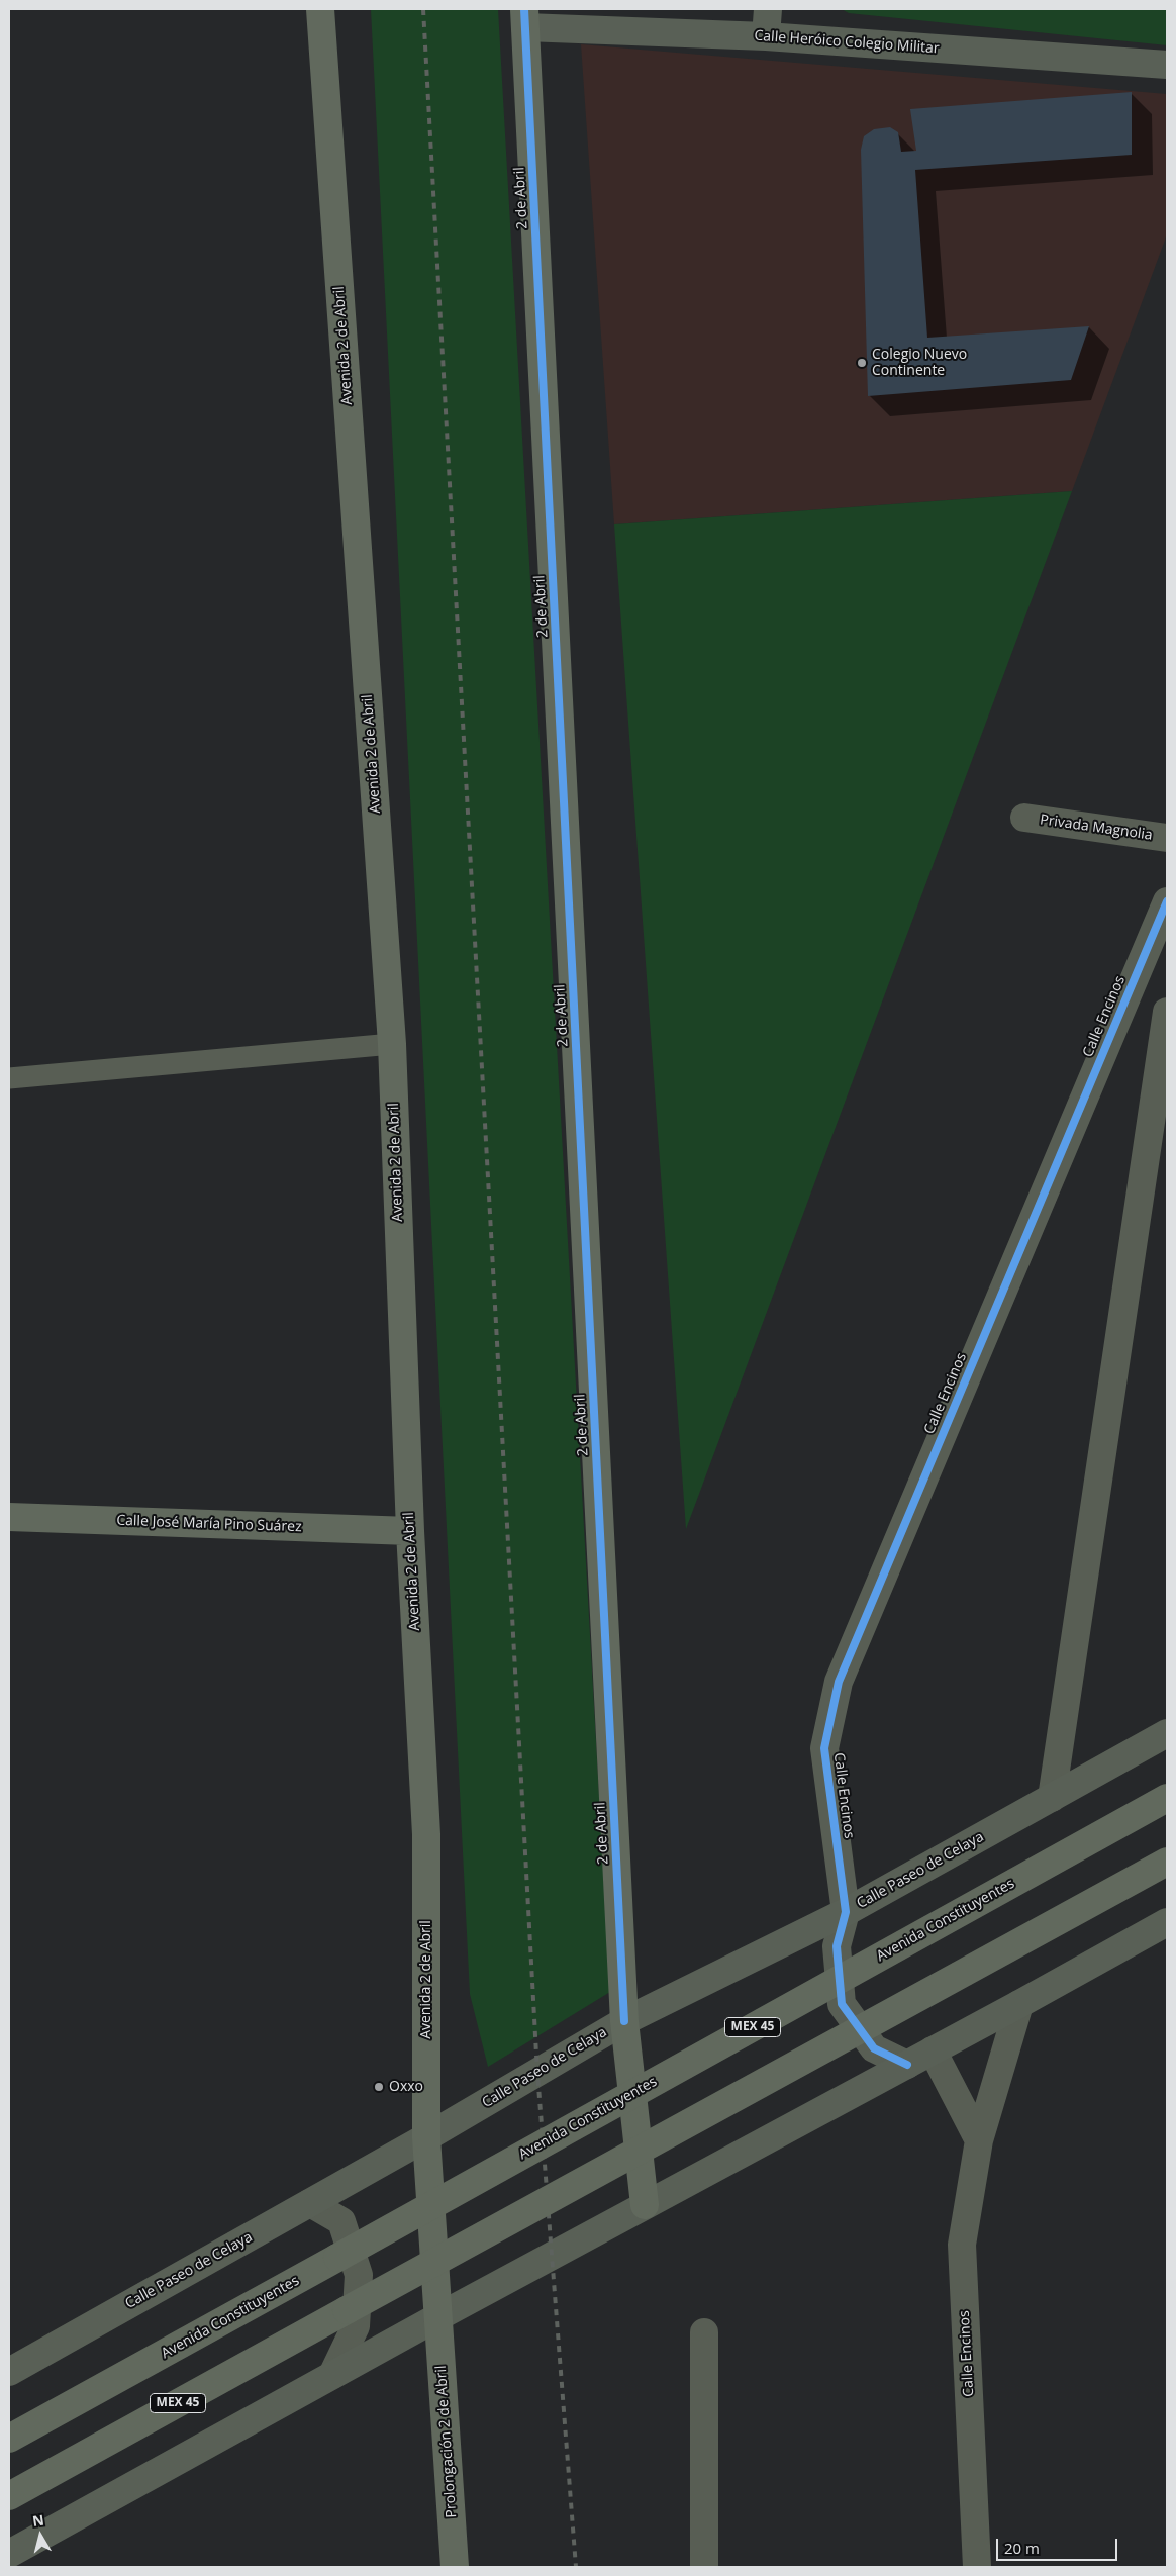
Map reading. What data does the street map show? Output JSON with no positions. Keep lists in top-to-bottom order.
{
  "streets": {
    "main road": [
      "Calle Heróico Colegio Militar",
      "2 de Abril",
      "Avenida 2 de Abril",
      "Calle José María Pino Suárez",
      "Calle Paseo de Celaya",
      "Avenida Constituyentes",
      "MEX 45",
      "Prolongación 2 de Abril"
    ],
    "street": ["Privada Magnolia", "Calle Encinos"]
  },
  "crossings": [
    ["Calle Heróico Colegio Militar", "2 de Abril"],
    ["2 de Abril", "Calle Paseo de Celaya"],
    ["Avenida 2 de Abril", "Calle José María Pino Suárez"],
    ["Avenida 2 de Abril", "Calle Paseo de Celaya"],
    ["Avenida 2 de Abril", "Prolongación 2 de Abril"],
    ["Calle Encinos", "Calle Paseo de Celaya"]
  ],
  "places": ["Colegio Nuevo Continente", "Oxxo"],
  "scale_bar": "20 m",
  "north": "top"
}
